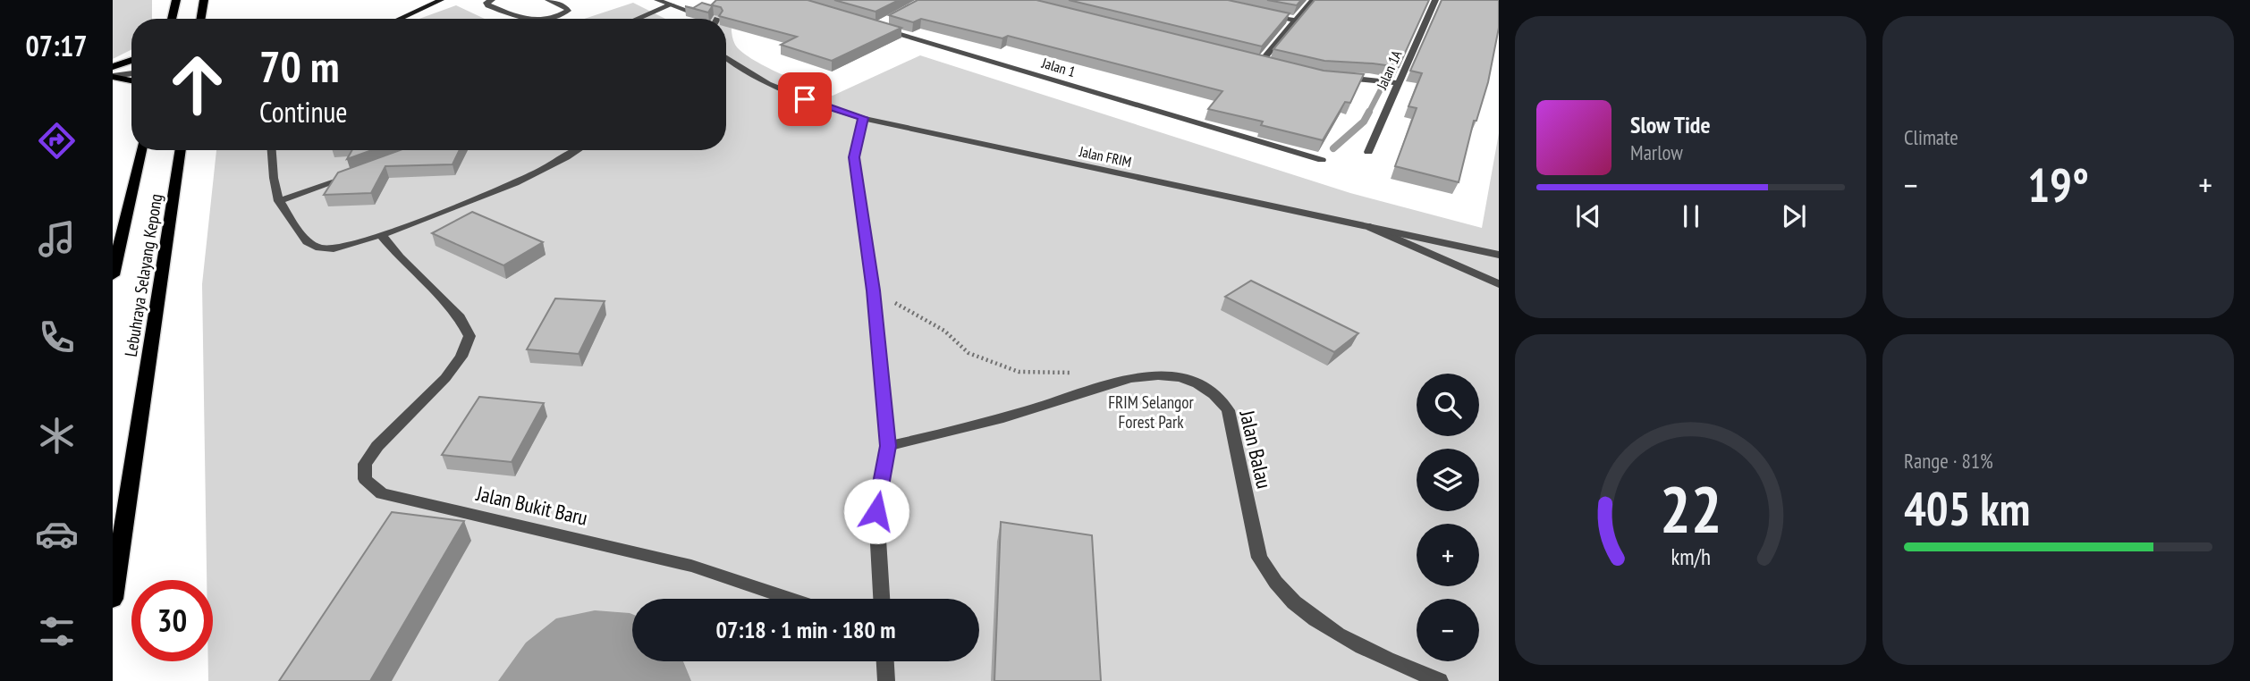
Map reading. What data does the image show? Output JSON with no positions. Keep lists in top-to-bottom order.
{
  "streets": {
    "main road": ["Lebuhraya Selayang Kepong"],
    "street": [
      "Jalan 1",
      "Jalan 1A",
      "Jalan FRIM",
      "Jalan Balau",
      "Jalan Bukit Baru"
    ]
  },
  "parks": ["FRIM Selangor Forest Park"],
  "page": {
    "tabs": "07:17",
    "tile": [
      "Climate",
      ["Range · 81%", "405 km"]
    ],
    "turn": ["70 m", "Continue"],
    "song": ["Slow Tide", "Marlow"],
    "heat": ["−", "19°", "+"],
    "map_buttons": ["+", "−"],
    "limit": "30",
    "trip": "07:18 · 1 min · 180 m",
    "gauge": ["22", "km/h"]
  }
}
